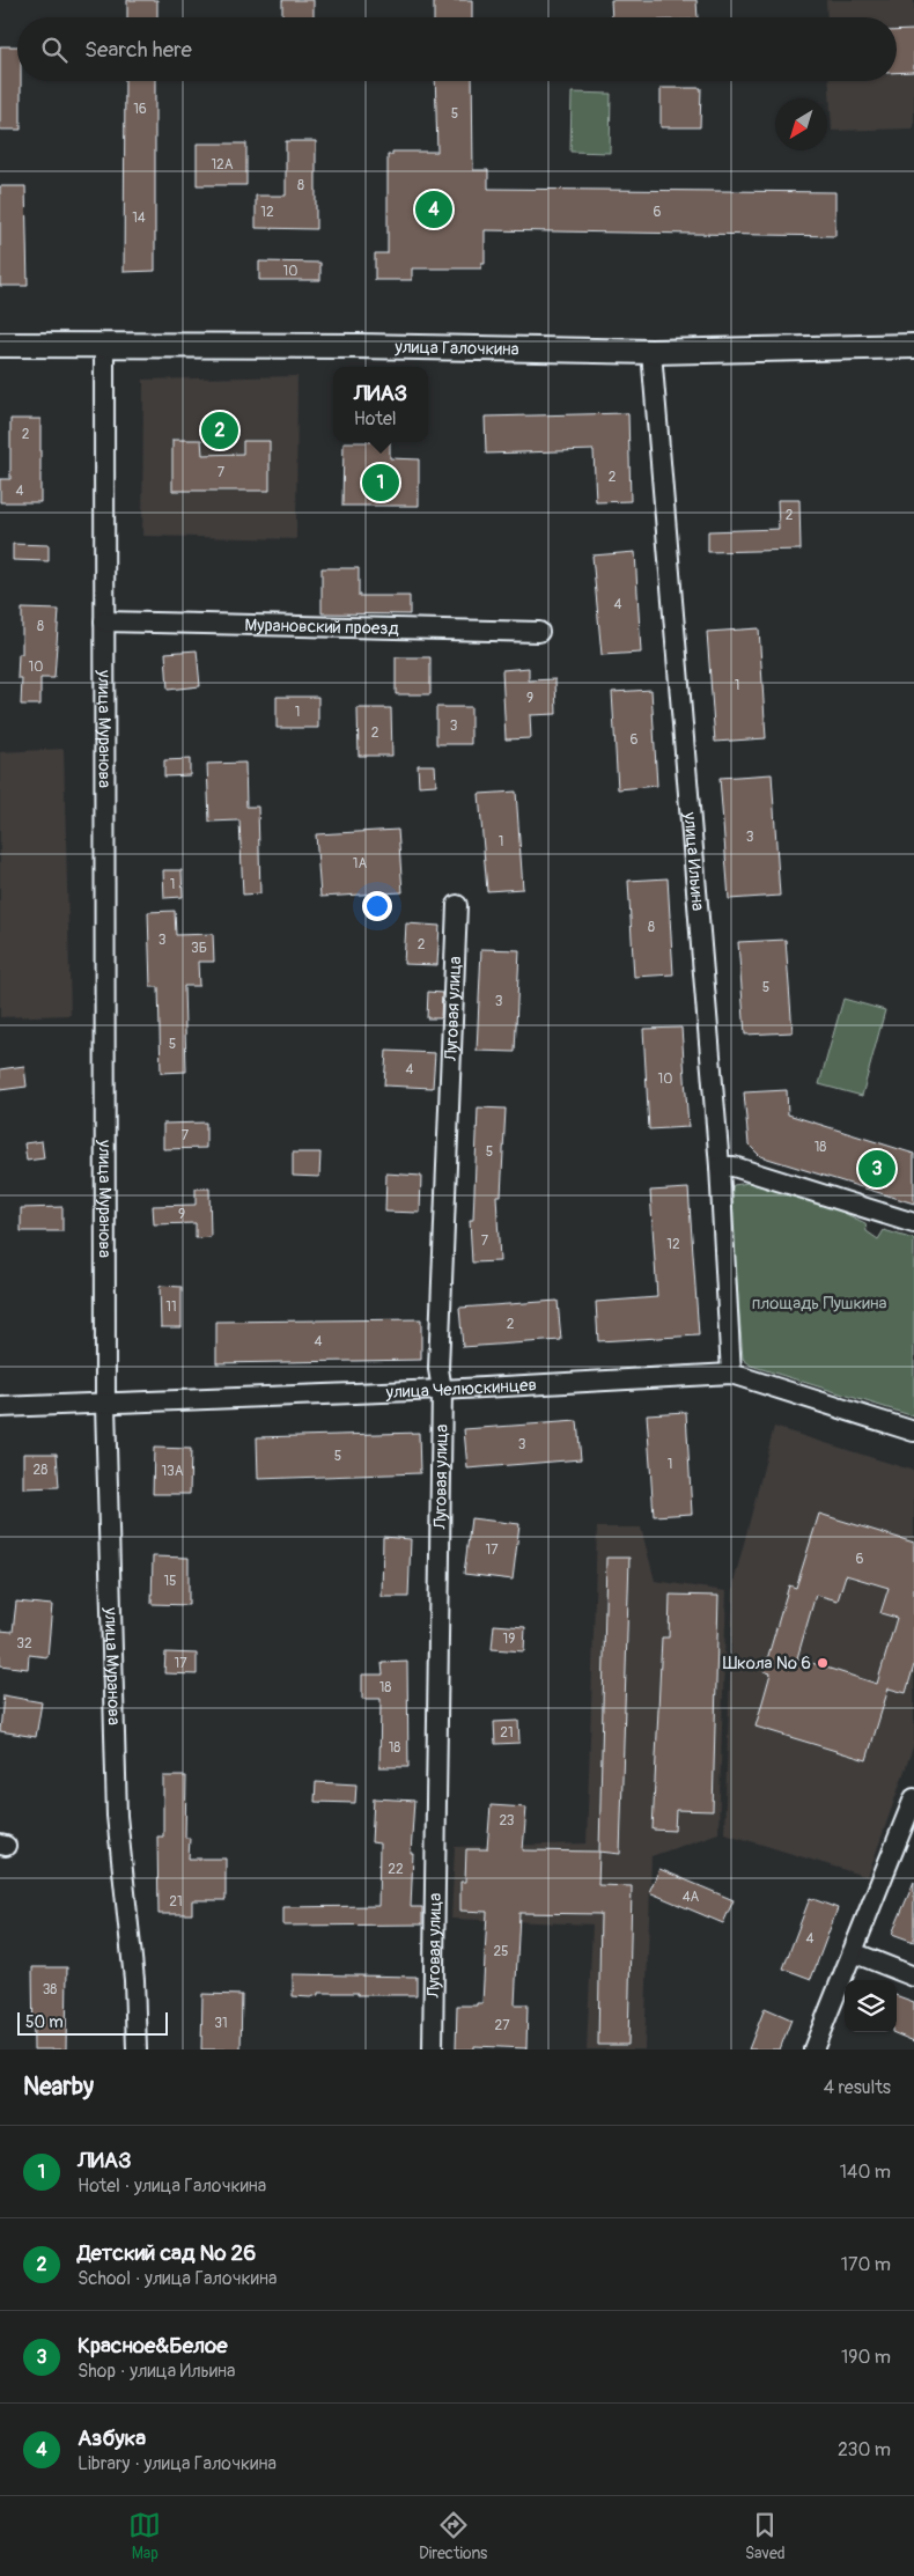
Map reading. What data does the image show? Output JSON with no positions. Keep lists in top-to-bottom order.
{
  "streets": {
    "street": [
      "улица Галочкина",
      "Мурановский проезд",
      "улица Муранова",
      "улица Ильина",
      "Луговая улица",
      "улица Челюскинцев"
    ]
  },
  "crossings": [
    ["улица Галочкина", "улица Муранова"],
    ["улица Галочкина", "улица Ильина"],
    ["Мурановский проезд", "улица Муранова"],
    ["улица Муранова", "улица Челюскинцев"],
    ["улица Ильина", "улица Челюскинцев"],
    ["Луговая улица", "улица Челюскинцев"]
  ],
  "parks": ["площадь Пушкина"],
  "places": ["Школа № 6"],
  "house_numbers": [
    "16",
    "5",
    "12А",
    "8",
    "12",
    "6",
    "14",
    "10",
    "2",
    "7",
    "2",
    "4",
    "2",
    "4",
    "8",
    "10",
    "1",
    "9",
    "1",
    "3",
    "2",
    "6",
    "3",
    "1",
    "1А",
    "1",
    "8",
    "3",
    "2",
    "3Б",
    "5",
    "3",
    "5",
    "4",
    "10",
    "7",
    "18",
    "5",
    "9",
    "7",
    "12",
    "11",
    "2",
    "4",
    "3",
    "5",
    "1",
    "28",
    "13А",
    "17",
    "6",
    "15",
    "19",
    "32",
    "17",
    "18",
    "21",
    "18",
    "23",
    "22",
    "4А",
    "21",
    "4",
    "25",
    "38",
    "31",
    "27"
  ],
  "scale_bar": "50 m",
  "north": "bottom left",
  "page": {
    "search": "Search here",
    "pins": [
      "4",
      "2",
      "1",
      "3"
    ],
    "popup": ["ЛИАЗ", "Hotel"],
    "scale": "50 m",
    "heading": ["Nearby", "4 results"],
    "list": [
      {
        "mark": "1",
        "name": "ЛИАЗ",
        "note": "Hotel · улица Галочкина",
        "value": "140 m"
      },
      {
        "mark": "2",
        "name": "Детский сад № 26",
        "note": "School · улица Галочкина",
        "value": "170 m"
      },
      {
        "mark": "3",
        "name": "Красное&Белое",
        "note": "Shop · улица Ильина",
        "value": "190 m"
      },
      {
        "mark": "4",
        "name": "Азбука",
        "note": "Library · улица Галочкина",
        "value": "230 m"
      }
    ],
    "nav": ["Map", "Directions", "Saved"]
  }
}
